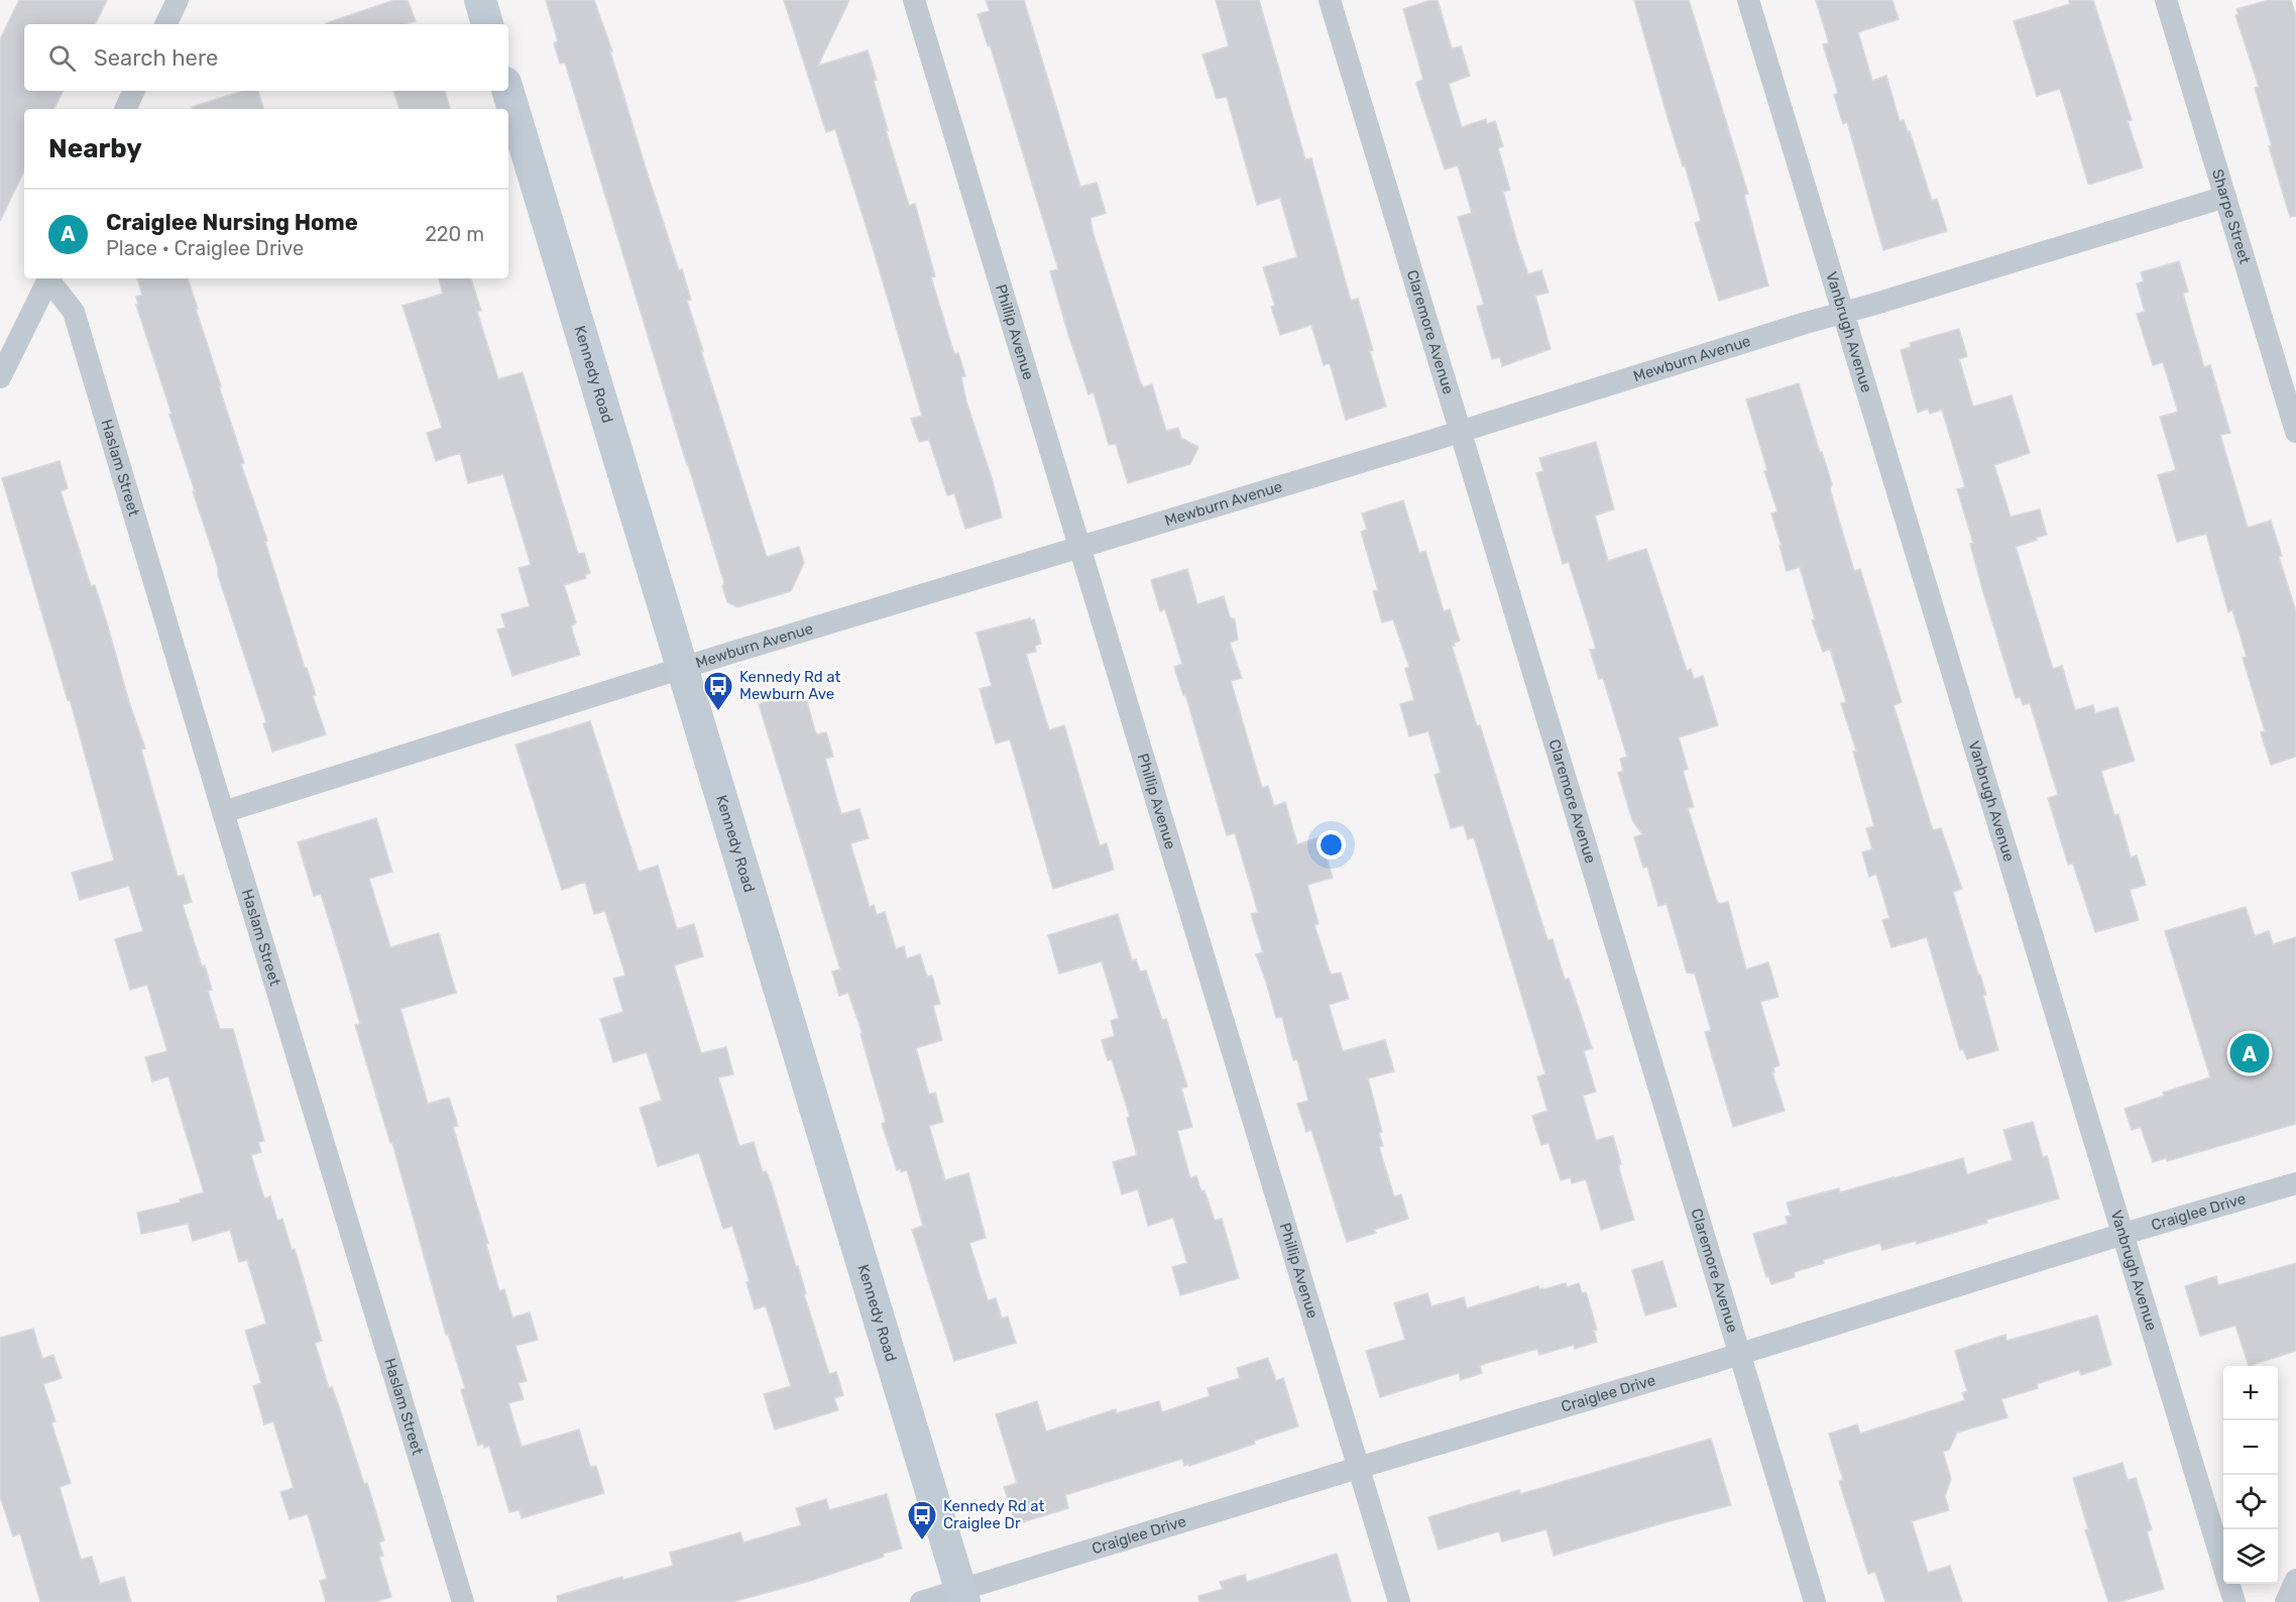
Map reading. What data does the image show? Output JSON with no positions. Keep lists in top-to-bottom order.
{
  "streets": {
    "street": [
      "Sharpe Street",
      "Phillip Avenue",
      "Claremore Avenue",
      "Vanbrugh Avenue",
      "Mewburn Avenue",
      "Kennedy Road",
      "Haslam Street",
      "Craiglee Drive"
    ]
  },
  "crossings": [
    ["Sharpe Street", "Mewburn Avenue"],
    ["Phillip Avenue", "Mewburn Avenue"],
    ["Phillip Avenue", "Craiglee Drive"],
    ["Claremore Avenue", "Mewburn Avenue"],
    ["Claremore Avenue", "Craiglee Drive"],
    ["Vanbrugh Avenue", "Mewburn Avenue"],
    ["Vanbrugh Avenue", "Craiglee Drive"],
    ["Mewburn Avenue", "Kennedy Road"],
    ["Mewburn Avenue", "Haslam Street"],
    ["Kennedy Road", "Craiglee Drive"]
  ],
  "places": {
    "bus stop": ["Kennedy Rd at Mewburn Ave", "Kennedy Rd at Craiglee Dr"]
  },
  "page": {
    "search": "Search here",
    "heading": "Nearby",
    "list": [
      {
        "mark": "A",
        "name": "Craiglee Nursing Home",
        "note": "Place · Craiglee Drive",
        "value": "220 m"
      }
    ],
    "pins": "A",
    "map_buttons": ["+", "−"]
  }
}
